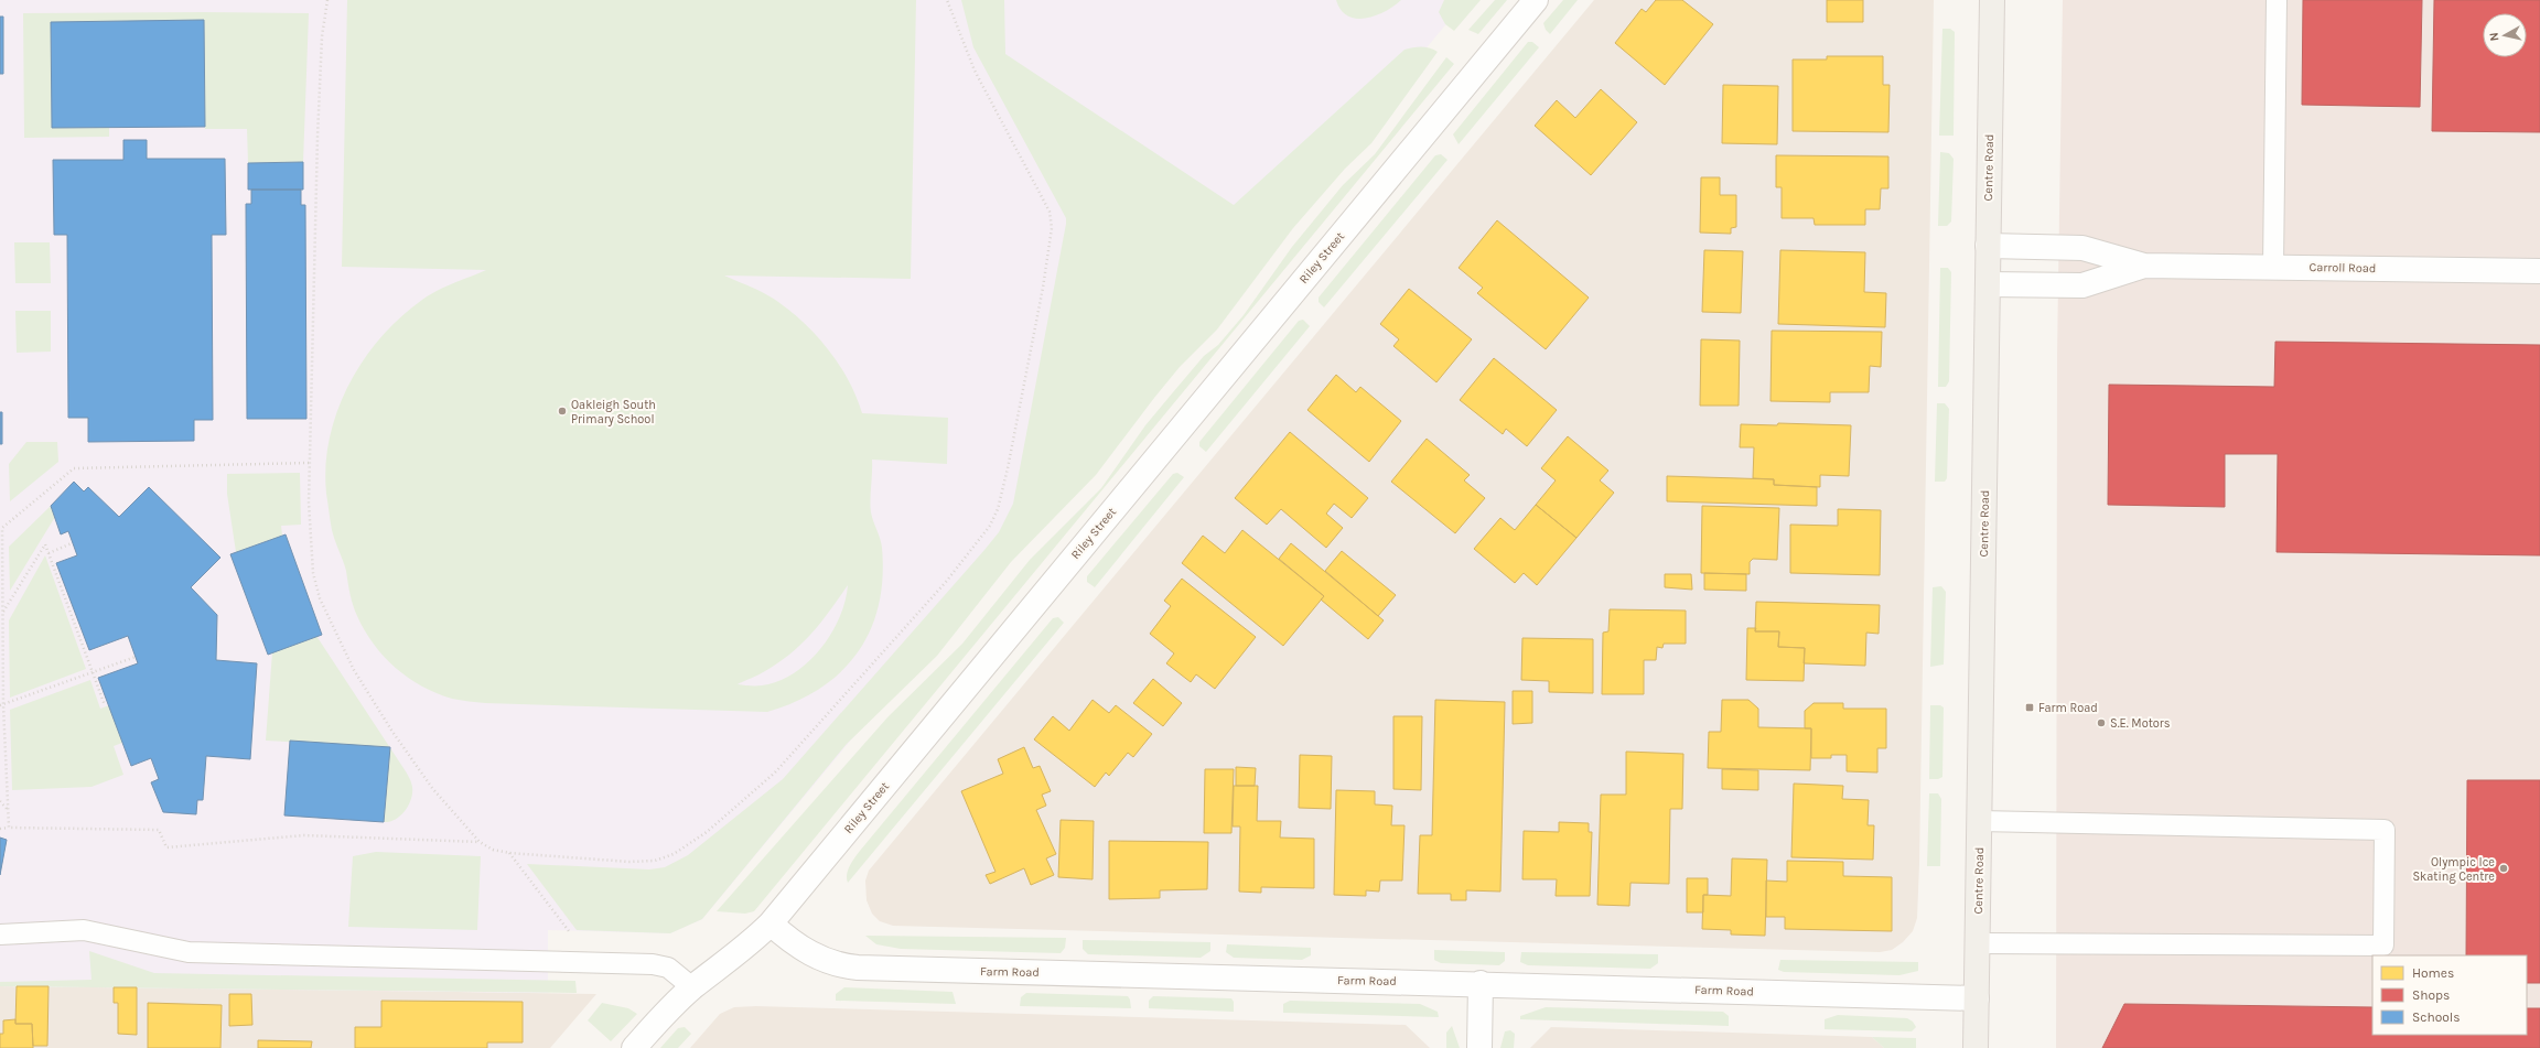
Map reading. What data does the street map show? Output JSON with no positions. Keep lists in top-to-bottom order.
{
  "streets": {
    "main road": ["Centre Road"],
    "street": ["Riley Street", "Carroll Road", "Farm Road"]
  },
  "crossings": [
    ["Centre Road", "Carroll Road"],
    ["Centre Road", "Farm Road"],
    ["Riley Street", "Farm Road"]
  ],
  "places": {
    "other": ["Oakleigh South Primary School", "S.E. Motors", "Olympic Ice Skating Centre"],
    "transit": ["Farm Road"]
  },
  "legend": ["Homes", "Shops", "Schools"],
  "north": "left"
}
